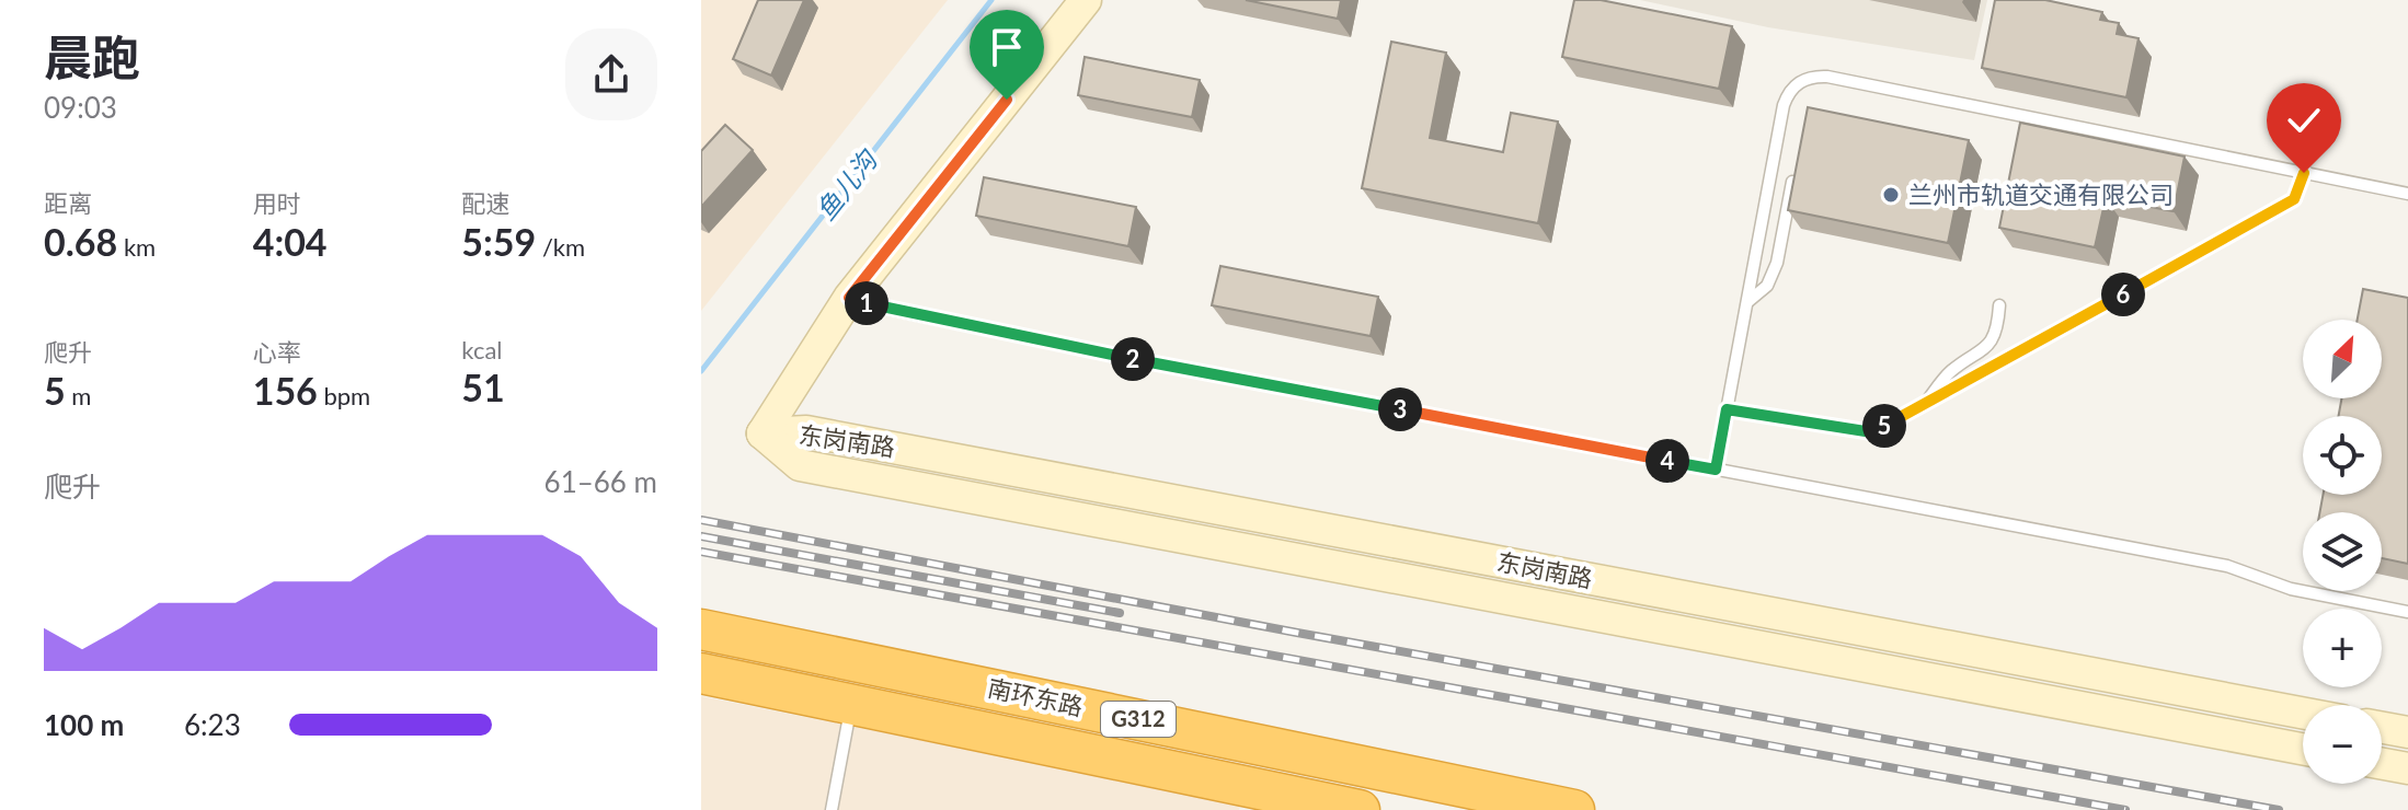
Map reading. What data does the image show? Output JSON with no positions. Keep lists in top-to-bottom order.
{
  "streets": {
    "highway": ["南环东路", "G312"],
    "street": ["东岗南路"]
  },
  "water": ["鱼儿沟"],
  "places": ["兰州市轨道交通有限公司"],
  "north": "top right",
  "page": {
    "heading": ["晨跑", "09:03"],
    "stats": [
      ["距离", "0.68 km"],
      ["用时", "4:04"],
      ["配速", "5:59 /km"],
      ["爬升", "5 m"],
      ["心率", "156 bpm"],
      ["kcal", "51"]
    ],
    "pins": [
      "6",
      "1",
      "2",
      "3",
      "5",
      "4"
    ],
    "map_buttons": ["+", "−"],
    "chart": ["爬升", "61–66 m"],
    "list": [
      {
        "name": "100 m",
        "note": "6:23"
      }
    ]
  }
}
